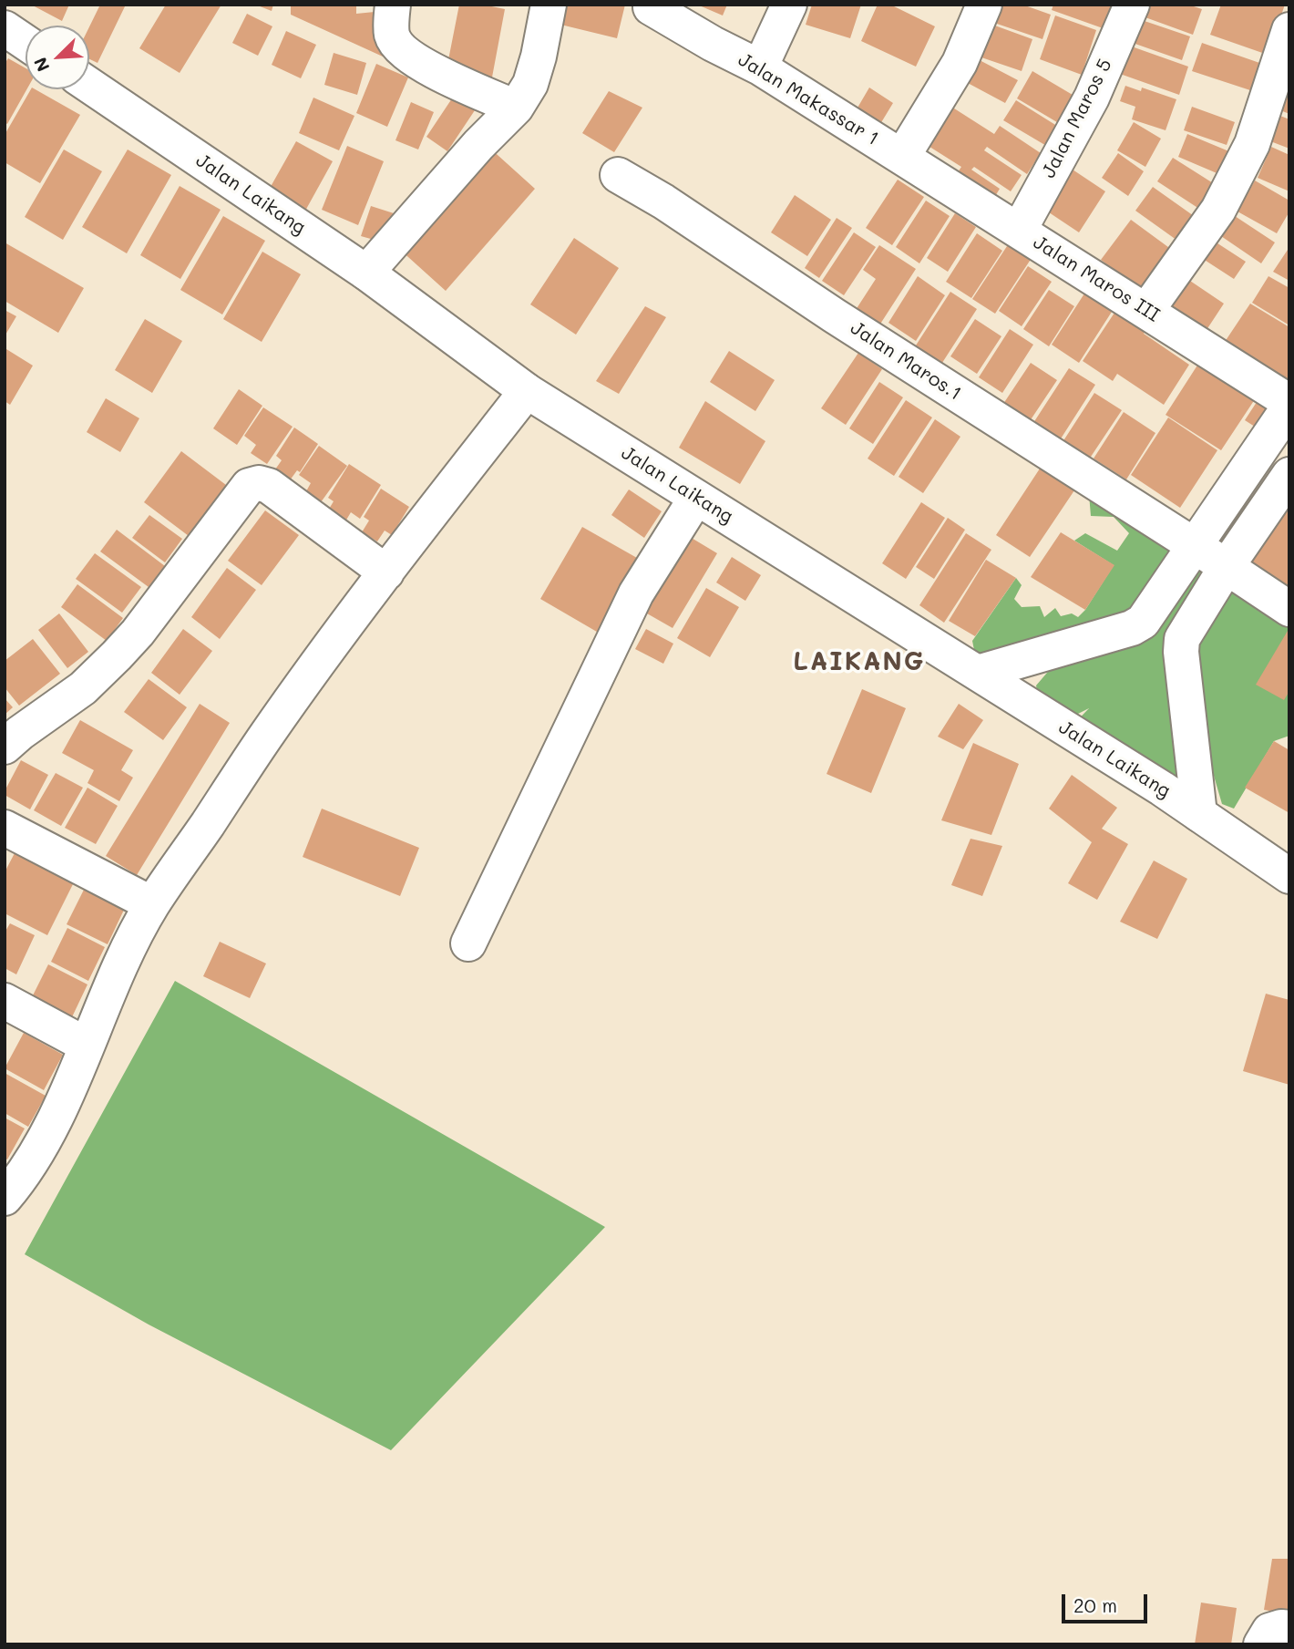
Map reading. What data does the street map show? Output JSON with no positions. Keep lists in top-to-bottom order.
{
  "streets": {
    "street": [
      "Jalan Makassar 1",
      "Jalan Maros 5",
      "Jalan Laikang",
      "Jalan Maros III",
      "Jalan Maros.1"
    ]
  },
  "crossings": [
    ["Jalan Makassar 1", "Jalan Maros III"],
    ["Jalan Maros 5", "Jalan Maros III"]
  ],
  "districts": ["LAIKANG"],
  "scale_bar": "20 m",
  "north": "bottom left"
}
